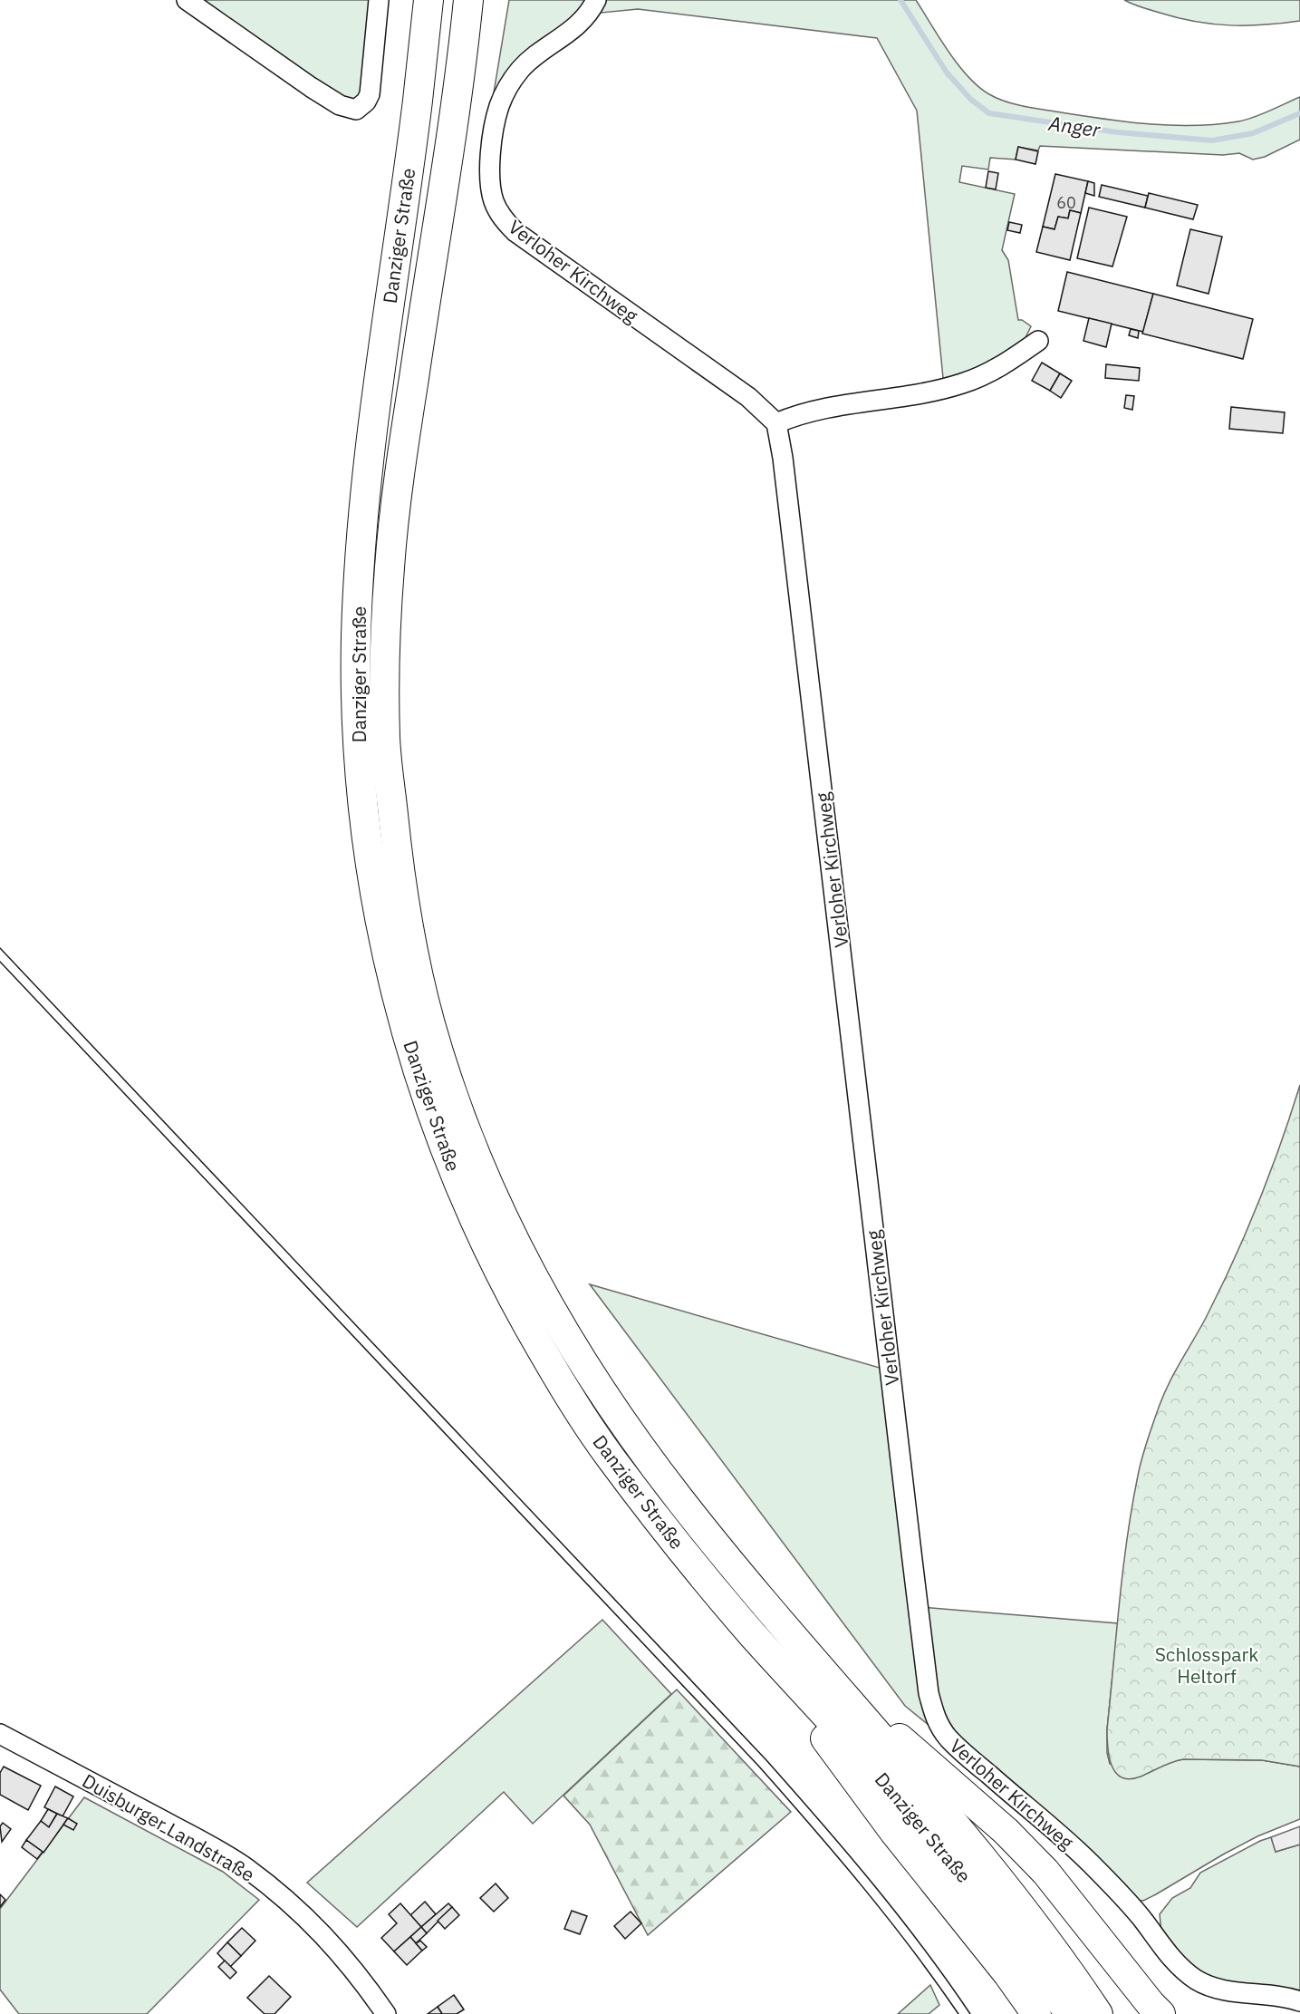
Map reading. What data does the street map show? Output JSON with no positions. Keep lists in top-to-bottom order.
{
  "streets": {
    "highway": ["Danziger Straße"],
    "street": ["Verloher Kirchweg", "Duisburger Landstraße"]
  },
  "water": ["Anger"],
  "parks": ["Schlosspark Heltorf"],
  "house_numbers": ["60"]
}
